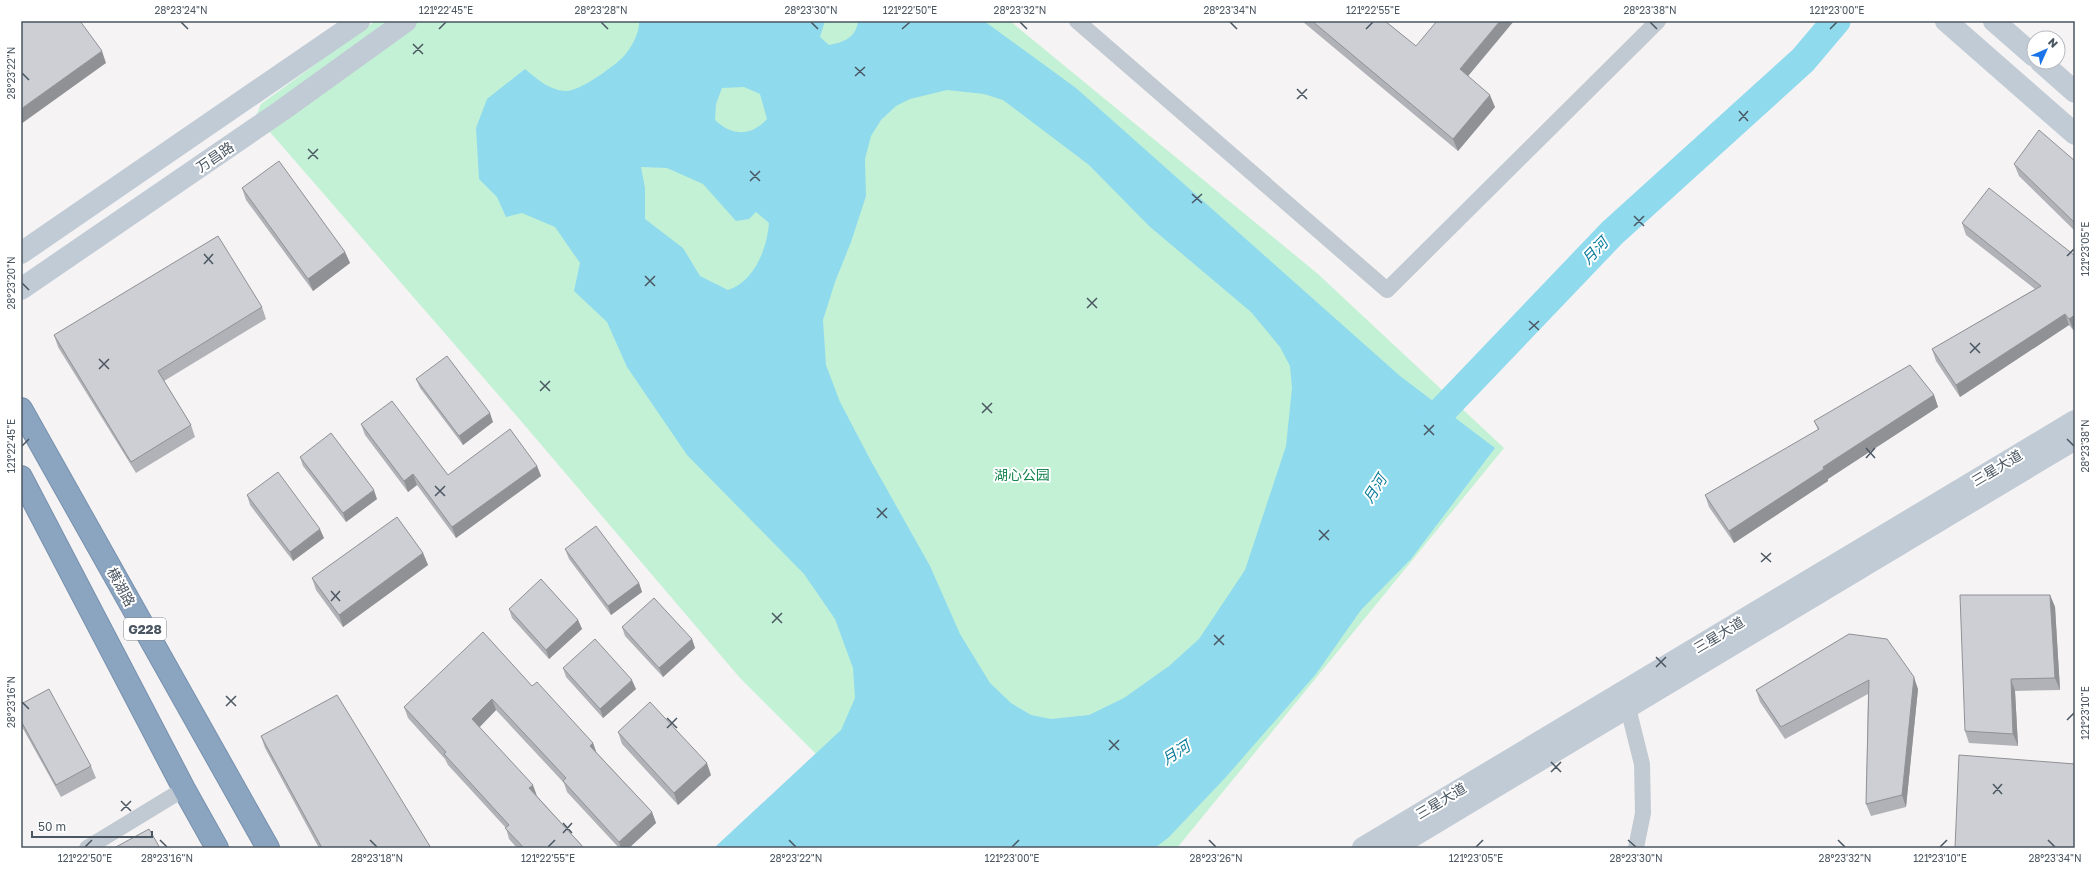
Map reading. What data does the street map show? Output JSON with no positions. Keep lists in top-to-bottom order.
{
  "streets": {
    "highway": ["横湖路", "G228"],
    "street": ["万昌路", "三星大道"]
  },
  "water": ["月河"],
  "parks": ["湖心公园"],
  "scale_bar": "50 m",
  "north": "top right",
  "coordinates": [
    "28°23'24\"N",
    "121°22'45\"E",
    "28°23'28\"N",
    "28°23'30\"N",
    "121°22'50\"E",
    "28°23'32\"N",
    "28°23'34\"N",
    "121°22'55\"E",
    "28°23'38\"N",
    "121°23'00\"E",
    "28°23'22\"N",
    "121°23'05\"E",
    "28°23'20\"N",
    "28°23'16\"N",
    "121°23'10\"E",
    "28°23'18\"N",
    "28°23'26\"N"
  ]
}
